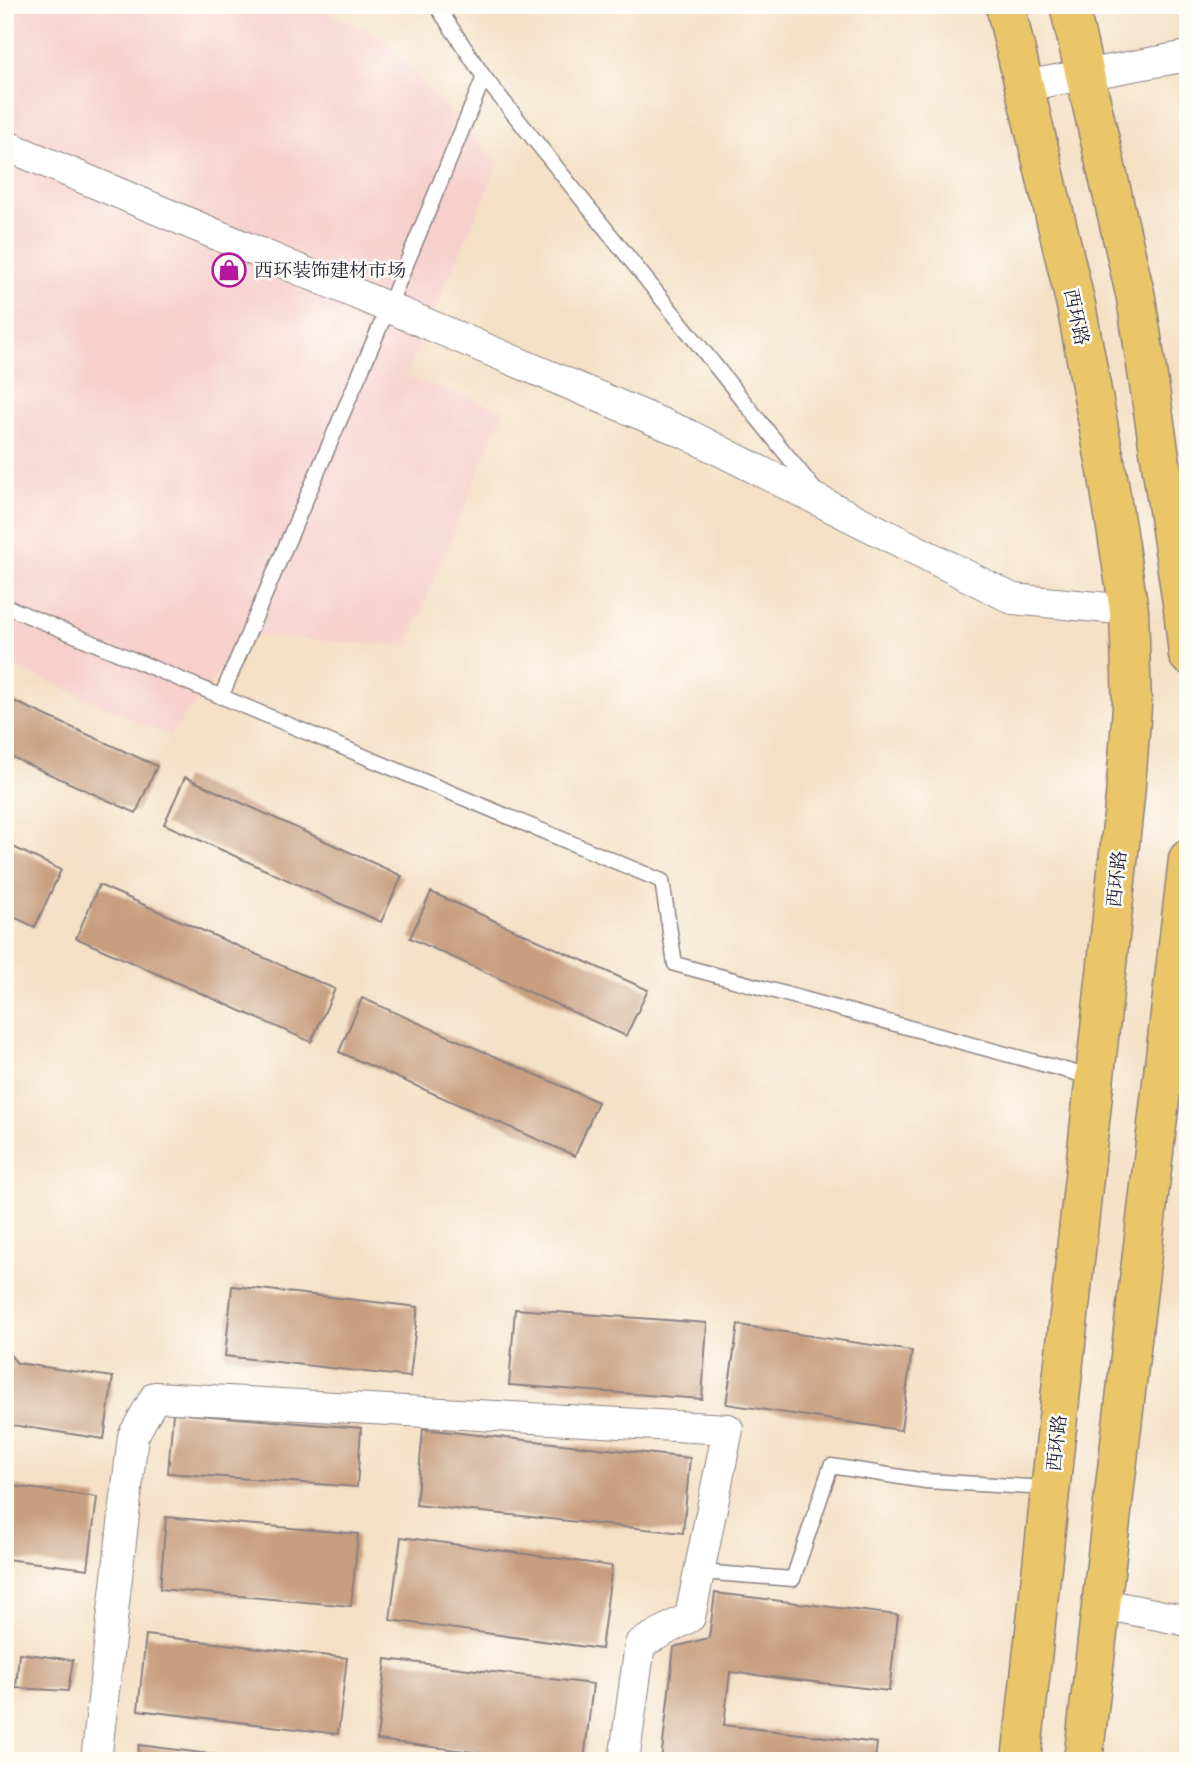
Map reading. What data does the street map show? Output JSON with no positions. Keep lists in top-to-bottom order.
{
  "streets": {
    "main road": ["西环路"]
  },
  "places": {
    "shop": ["西环装饰建材市场"]
  }
}
